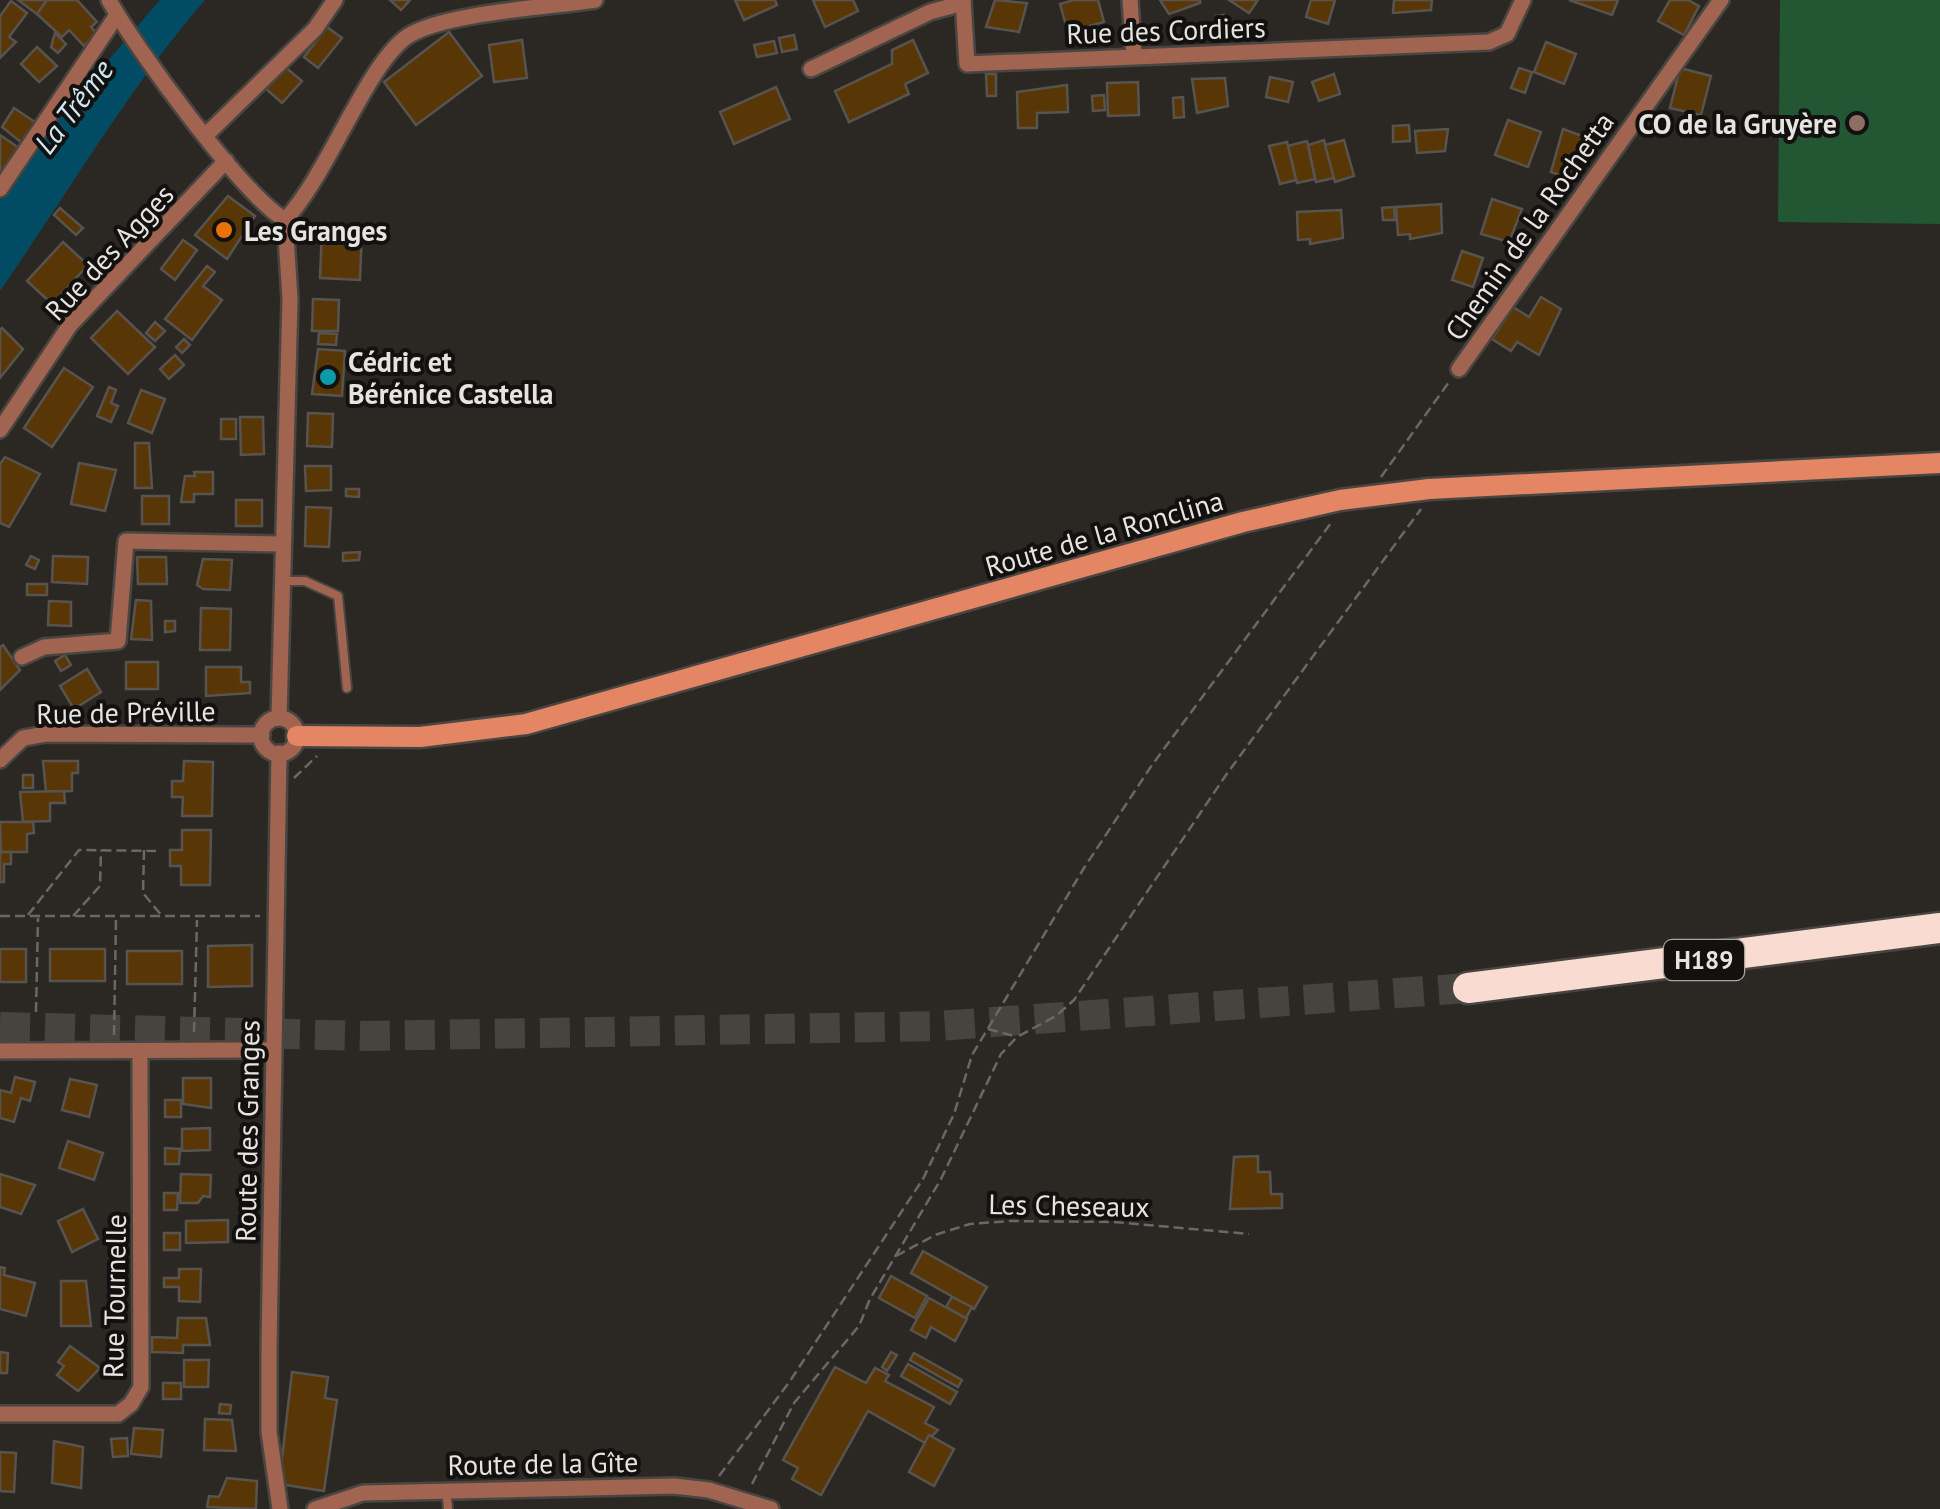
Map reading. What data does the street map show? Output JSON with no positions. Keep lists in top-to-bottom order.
{
  "streets": {
    "highway": ["H189"],
    "street": [
      "Rue des Cordiers",
      "Chemin de la Rochetta",
      "Rue des Agges",
      "Route de la Ronclina",
      "Rue de Préville",
      "Route des Granges",
      "Rue Tournelle",
      "Route de la Gîte"
    ],
    "path": ["Les Cheseaux"]
  },
  "crossings": [
    ["Route de la Ronclina", "Rue de Préville"],
    ["Route de la Ronclina", "Route des Granges"],
    ["Rue de Préville", "Route des Granges"]
  ],
  "water": ["La Trême"],
  "places": ["CO de la Gruyère", "Les Granges", "Cédric et Bérénice Castella"]
}
